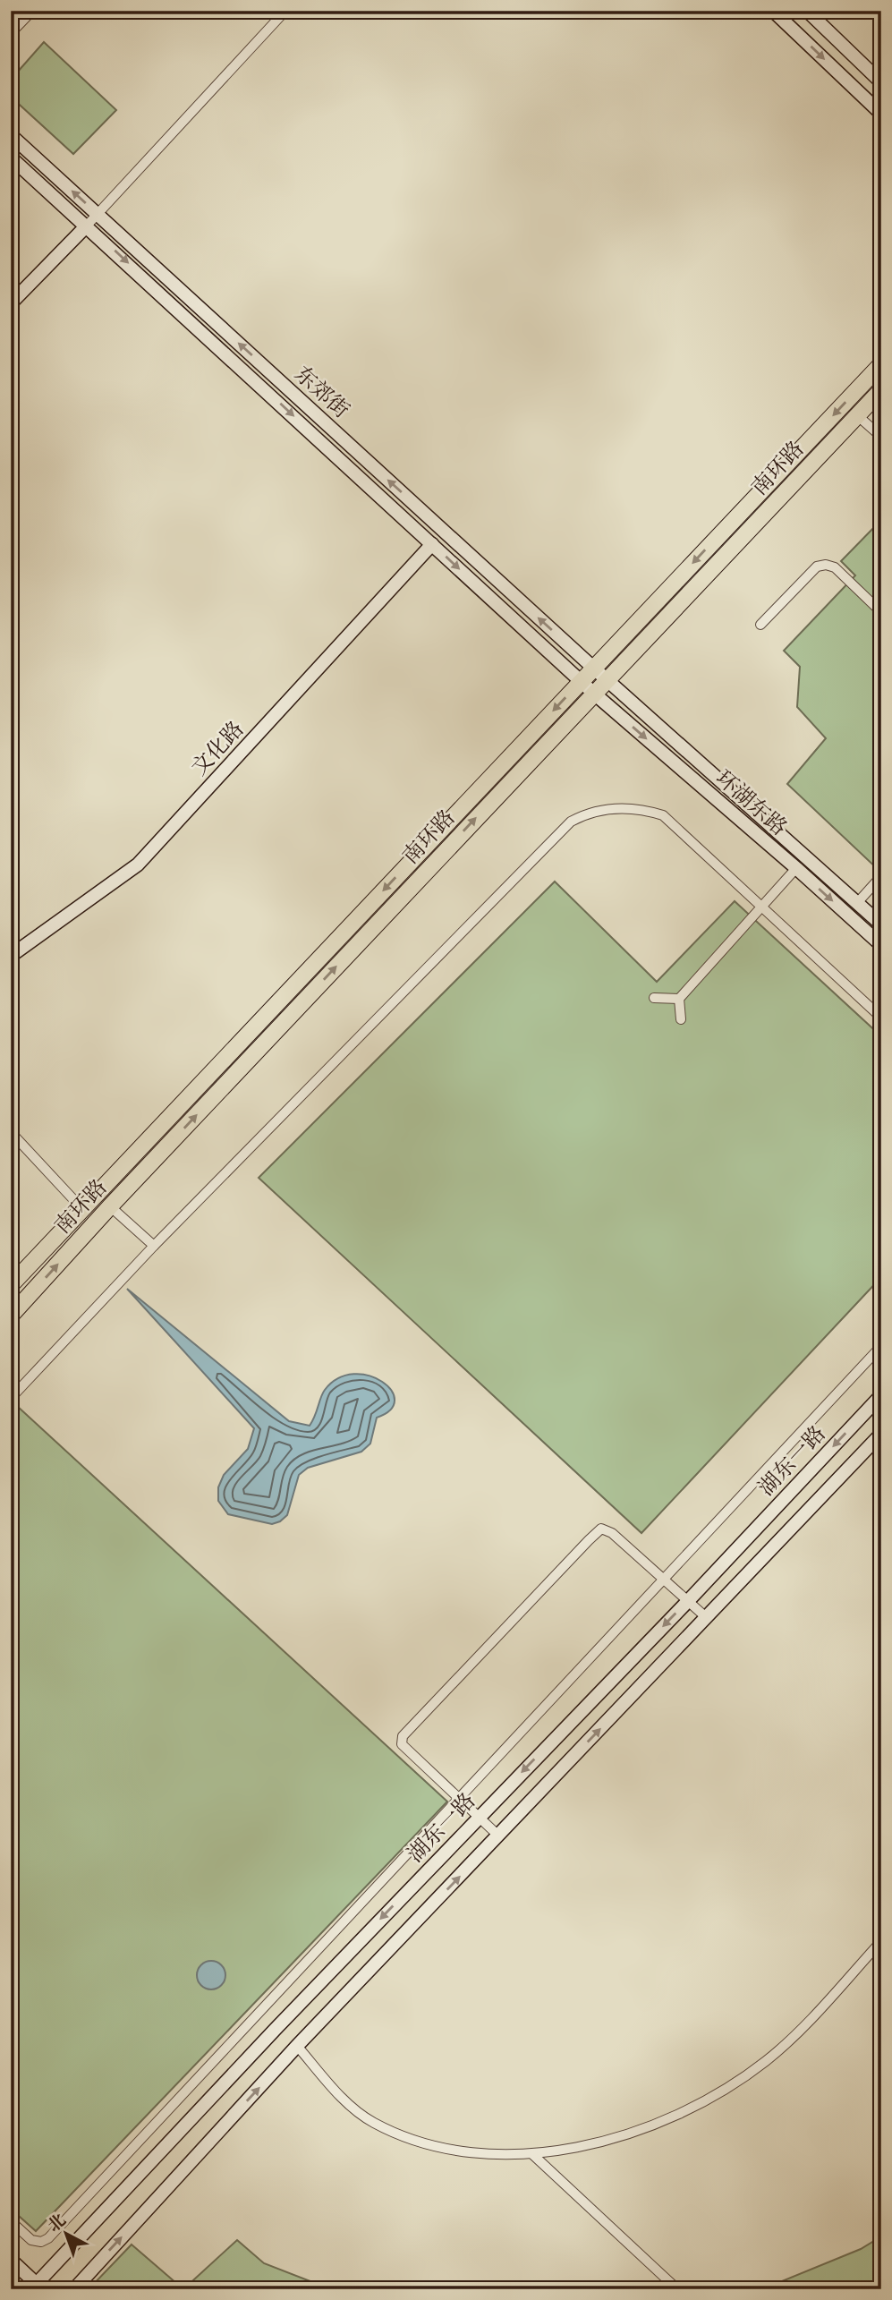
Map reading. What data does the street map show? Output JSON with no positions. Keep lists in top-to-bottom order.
{
  "streets": {
    "highway": ["南环路"],
    "main road": [
      "东郊街",
      "文化路",
      "环湖东路",
      "湖东一路"
    ]
  },
  "crossings": [
    ["东郊街", "南环路"],
    ["东郊街", "文化路"],
    ["东郊街", "环湖东路"],
    ["南环路", "环湖东路"]
  ],
  "north": "top left"
}
